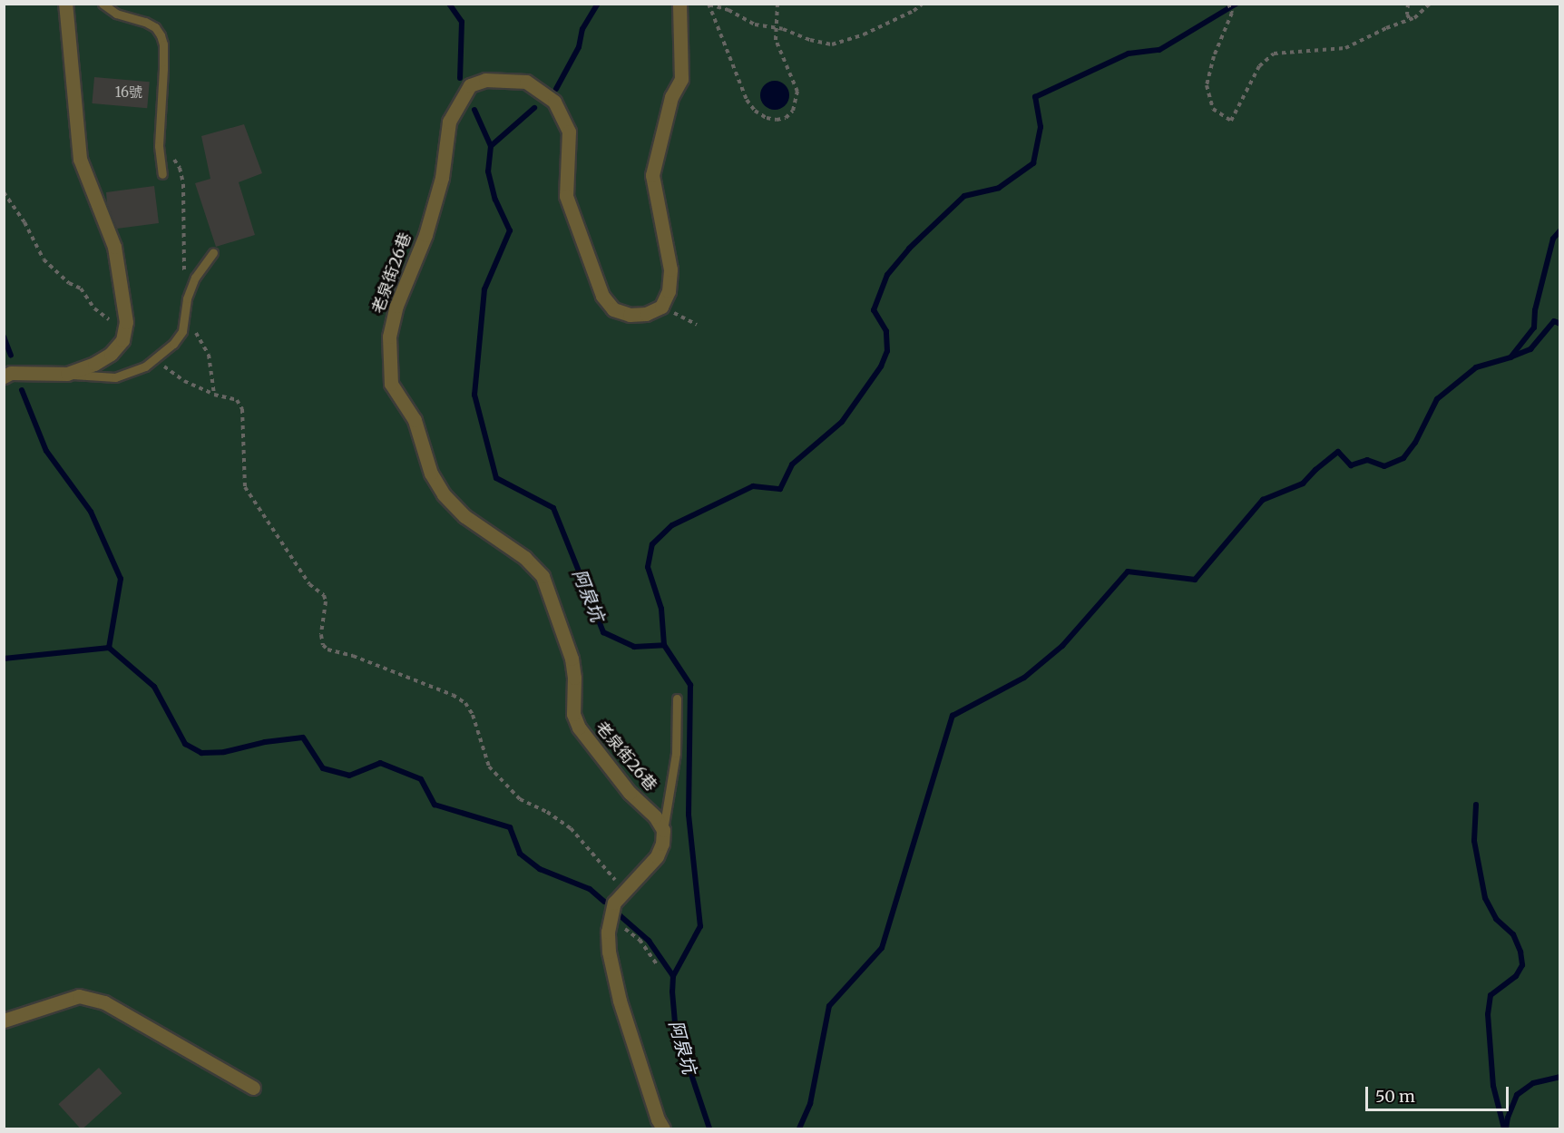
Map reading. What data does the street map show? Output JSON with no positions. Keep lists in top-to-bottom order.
{
  "streets": {
    "street": ["老泉街26巷"]
  },
  "water": ["阿泉坑"],
  "house_numbers": ["16號"],
  "scale_bar": "50 m"
}
